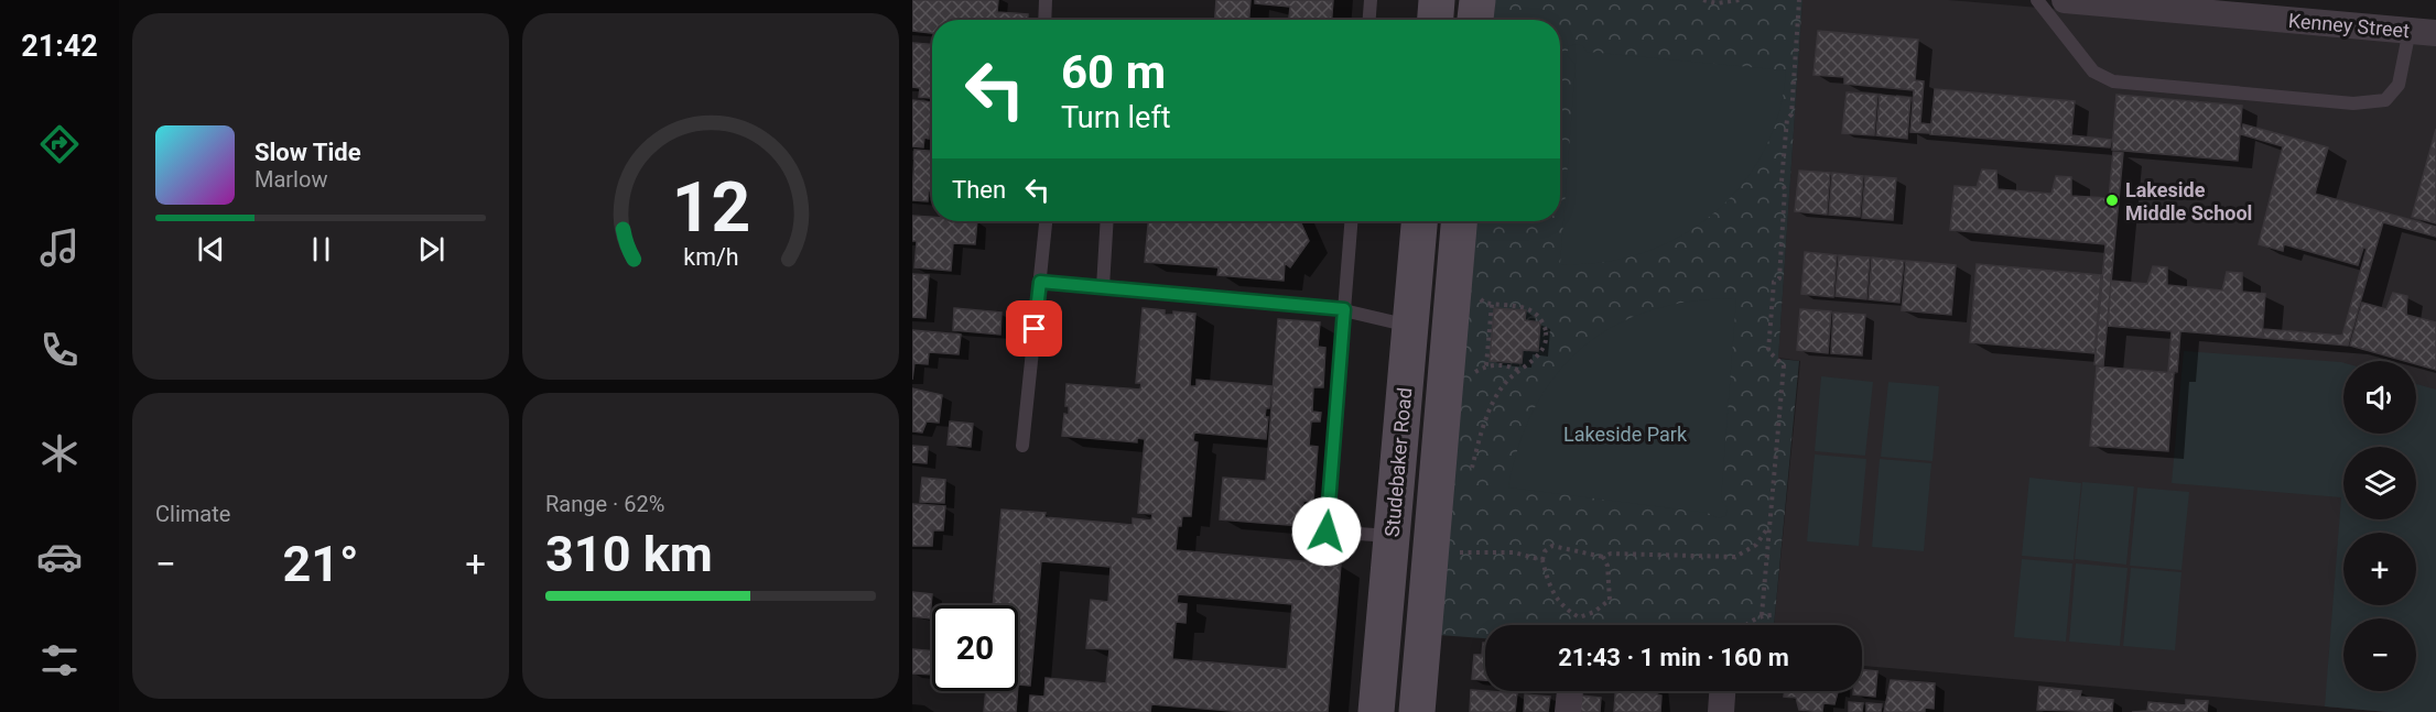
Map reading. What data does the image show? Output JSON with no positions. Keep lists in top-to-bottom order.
{
  "streets": {
    "main road": ["Studebaker Road"],
    "street": ["Kenney Street"]
  },
  "parks": ["Lakeside Park"],
  "places": ["Lakeside Middle School"],
  "page": {
    "tabs": "21:42",
    "turn": ["60 m", "Turn left"],
    "song": ["Slow Tide", "Marlow"],
    "then": "Then",
    "map_buttons": ["+", "−"],
    "tile": [
      "Climate",
      ["Range · 62%", "310 km"]
    ],
    "heat": ["−", "21°", "+"],
    "limit": "20",
    "trip": "21:43 · 1 min · 160 m",
    "gauge": ["12", "km/h"]
  }
}
